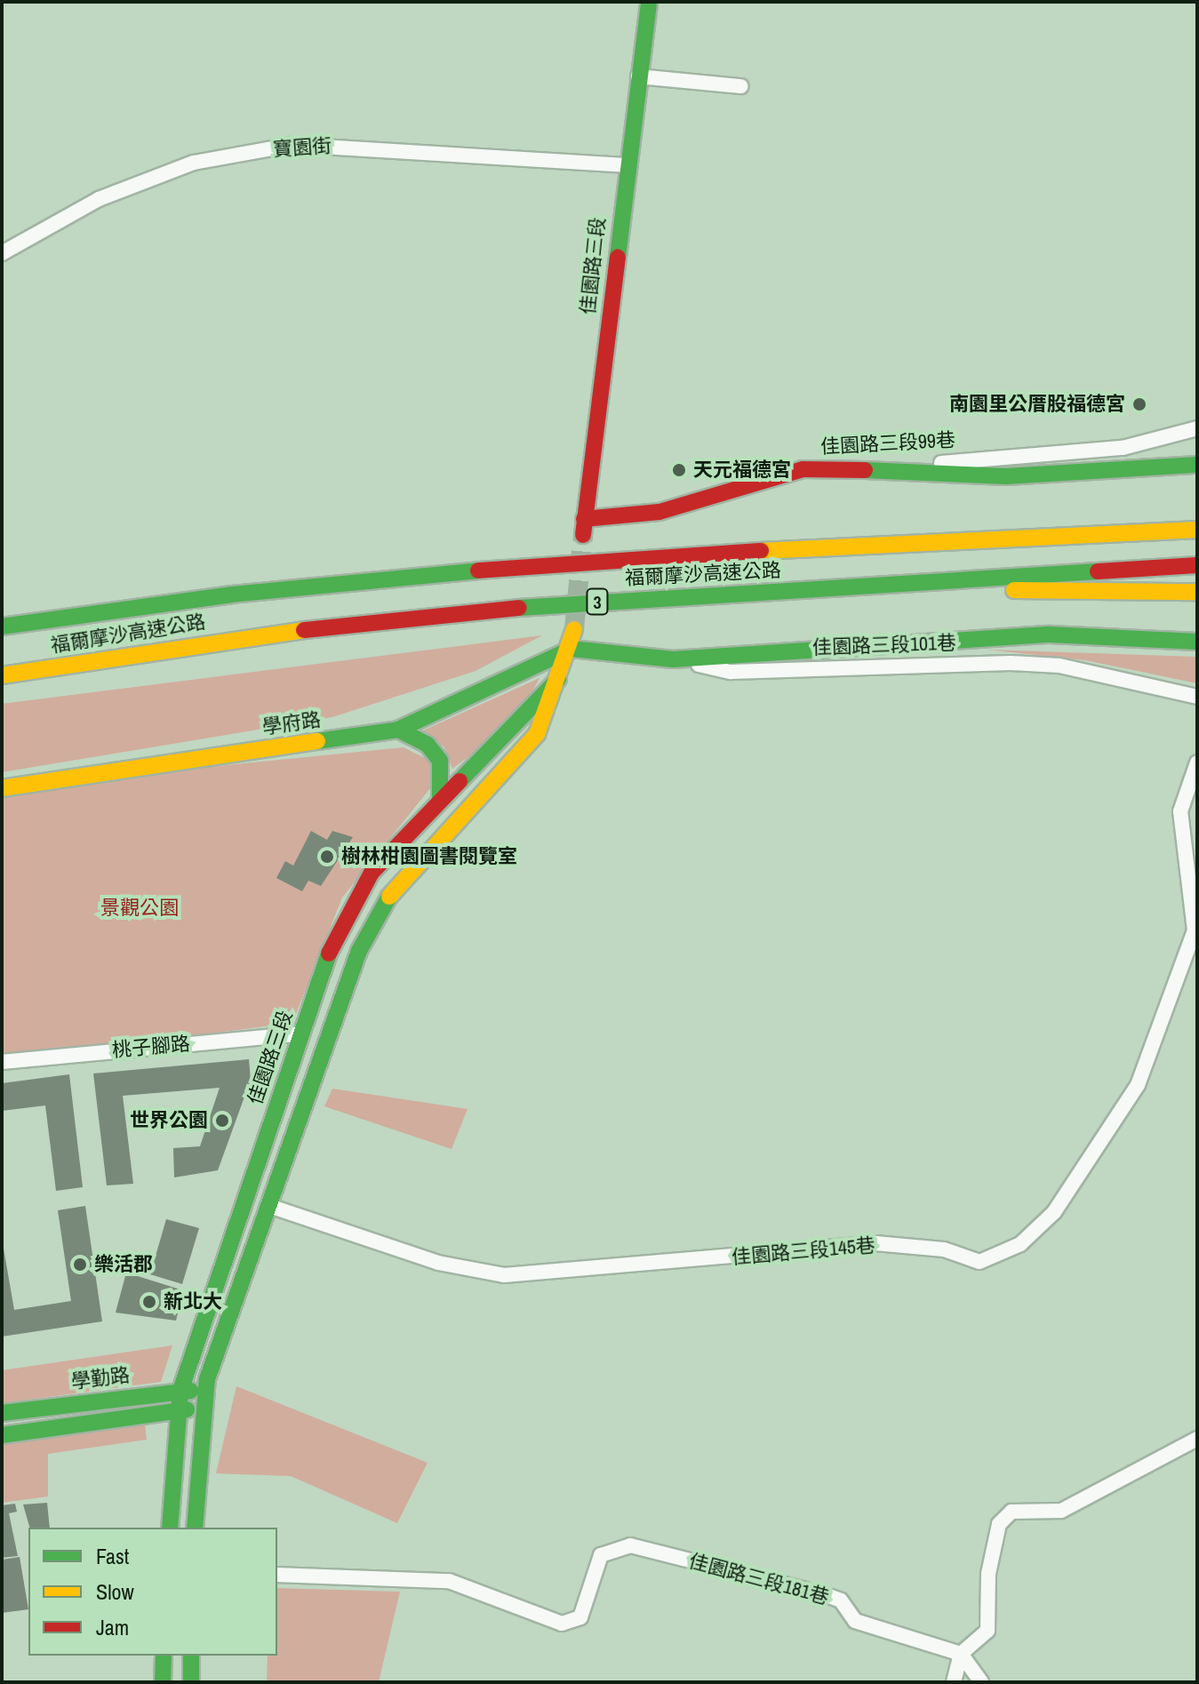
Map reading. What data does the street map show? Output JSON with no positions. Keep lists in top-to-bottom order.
{
  "streets": {
    "main road": [
      "佳園路三段",
      "佳園路三段99巷",
      "福爾摩沙高速公路",
      "3",
      "佳園路三段101巷",
      "學府路",
      "學勤路"
    ],
    "street": [
      "寶園街",
      "桃子腳路",
      "佳園路三段145巷",
      "佳園路三段181巷"
    ]
  },
  "crossings": [
    ["寶園街", "佳園路三段"],
    ["佳園路三段", "佳園路三段99巷"],
    ["佳園路三段", "佳園路三段101巷"],
    ["佳園路三段", "學府路"],
    ["佳園路三段", "桃子腳路"],
    ["佳園路三段", "佳園路三段145巷"],
    ["佳園路三段", "學勤路"],
    ["佳園路三段101巷", "學府路"]
  ],
  "parks": ["景觀公園"],
  "places": [
    "南園里公厝股福德宮",
    "天元福德宮",
    "樹林柑園圖書閱覽室",
    "世界公園",
    "樂活郡",
    "新北大"
  ],
  "legend": ["Fast", "Slow", "Jam"]
}
